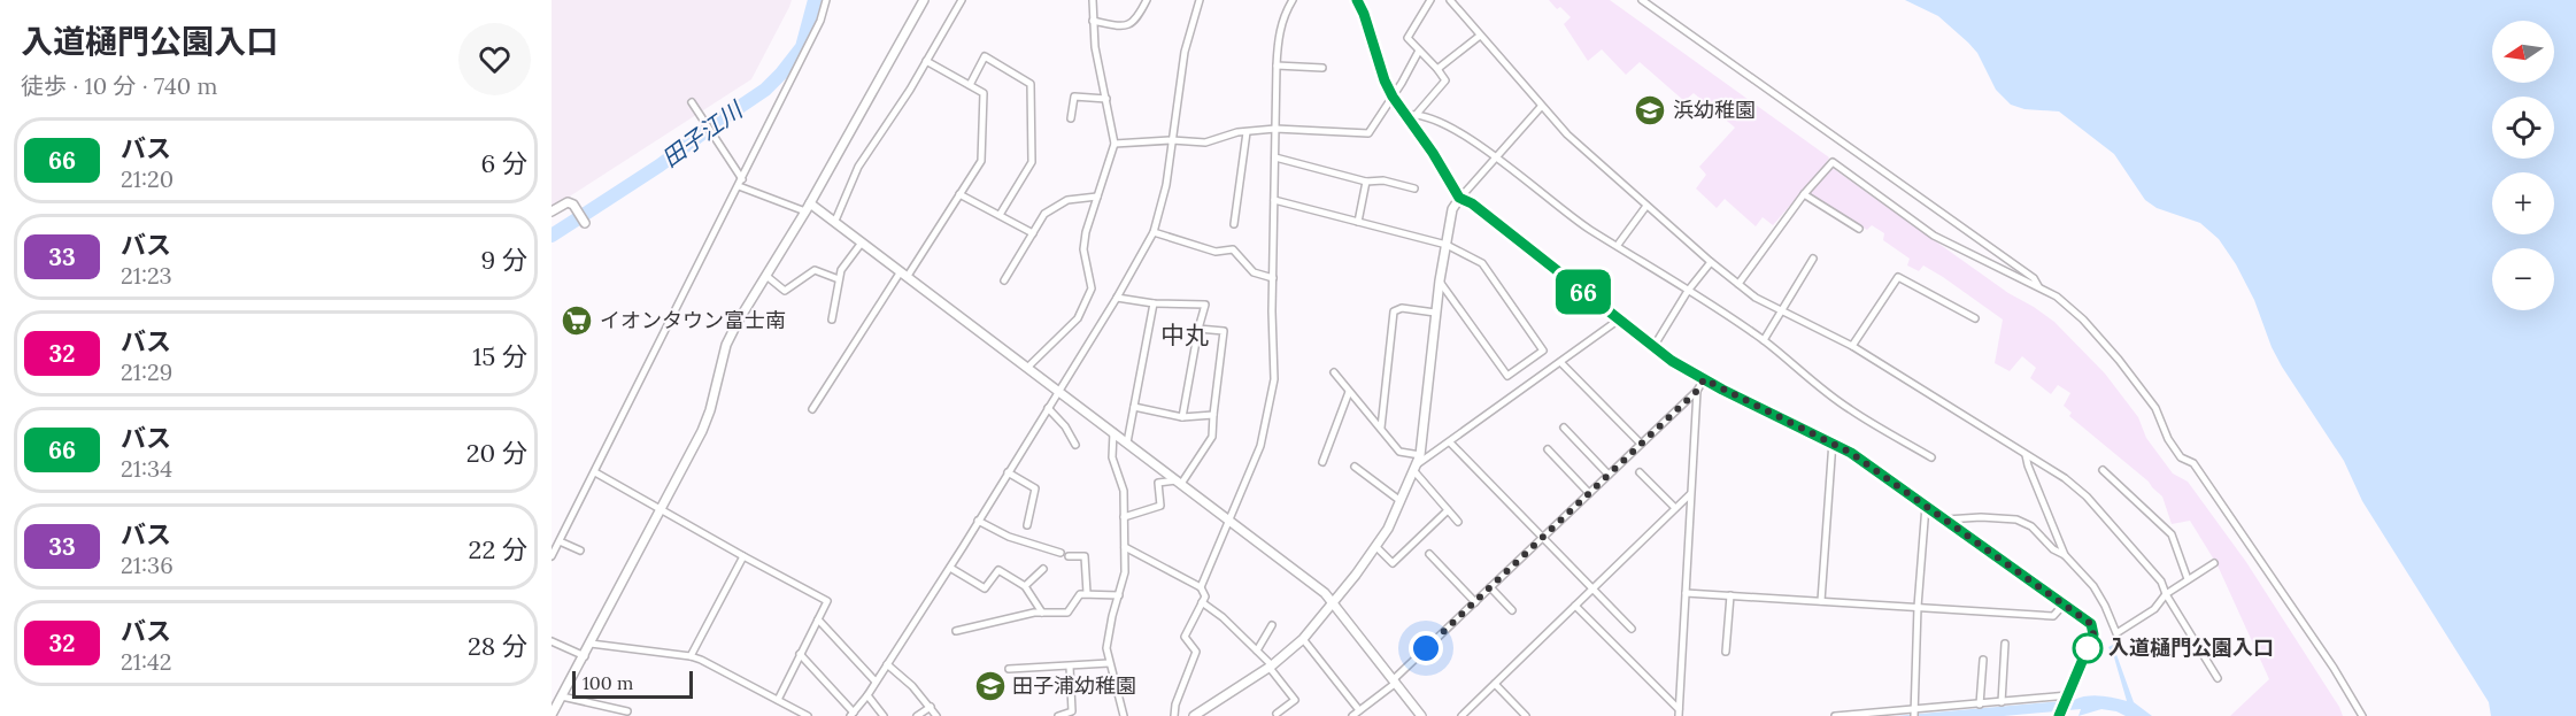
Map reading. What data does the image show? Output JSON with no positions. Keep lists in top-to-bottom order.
{
  "districts": ["中丸"],
  "water": ["田子江川"],
  "places": {
    "school or university": ["浜幼稚園", "田子浦幼稚園"],
    "supermarket": ["イオンタウン富士南"],
    "other": ["入道樋門公園入口"]
  },
  "lines": ["bus line 66"],
  "scale_bar": "100 m",
  "north": "left",
  "page": {
    "heading": ["入道樋門公園入口", "徒歩 · 10 分 · 740 m"],
    "on_map": "66",
    "map_buttons": ["+", "−"],
    "list": [
      {
        "mark": "66",
        "name": "バス",
        "note": "21:20",
        "value": "6 分"
      },
      {
        "mark": "33",
        "name": "バス",
        "note": "21:23",
        "value": "9 分"
      },
      {
        "mark": "32",
        "name": "バス",
        "note": "21:29",
        "value": "15 分"
      },
      {
        "mark": "66",
        "name": "バス",
        "note": "21:34",
        "value": "20 分"
      },
      {
        "mark": "33",
        "name": "バス",
        "note": "21:36",
        "value": "22 分"
      },
      {
        "mark": "32",
        "name": "バス",
        "note": "21:42",
        "value": "28 分"
      }
    ],
    "scale": "100 m"
  }
}
